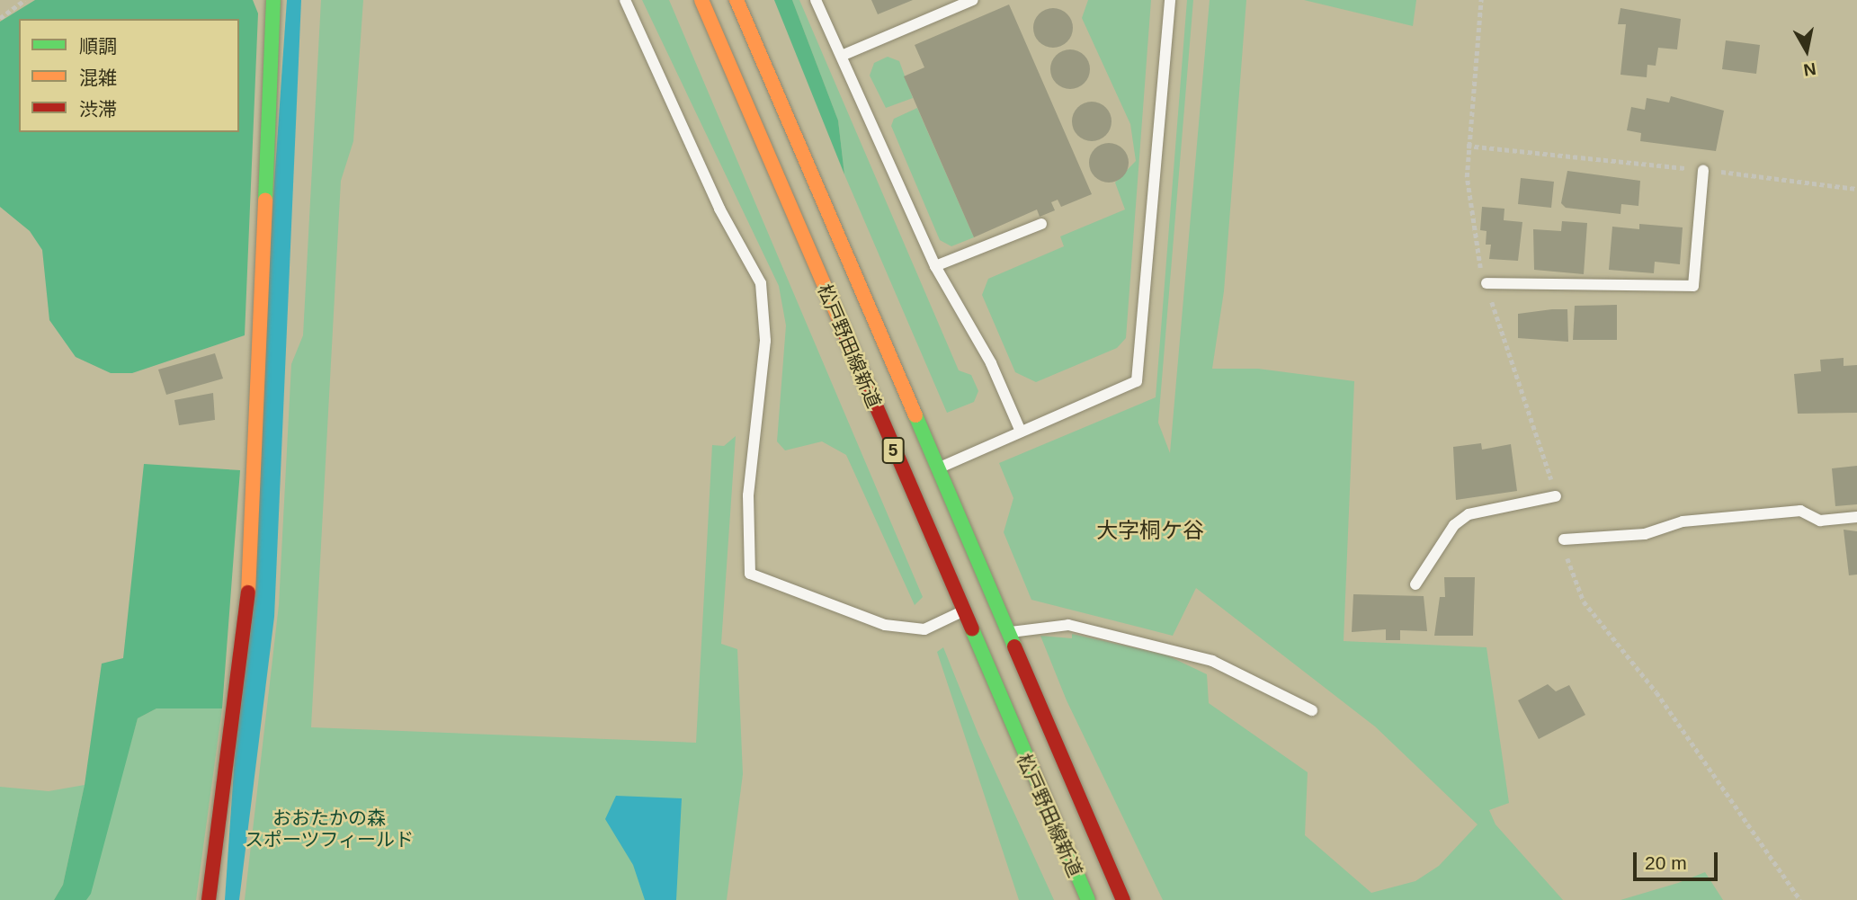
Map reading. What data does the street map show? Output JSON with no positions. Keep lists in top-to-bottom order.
{
  "streets": {
    "main road": ["松戸野田線新道", "5"]
  },
  "districts": ["大字桐ケ谷"],
  "parks": ["おおたかの森 スポーツフィールド"],
  "legend": ["順調", "混雑", "渋滞"],
  "scale_bar": "20 m",
  "north": "bottom"
}
